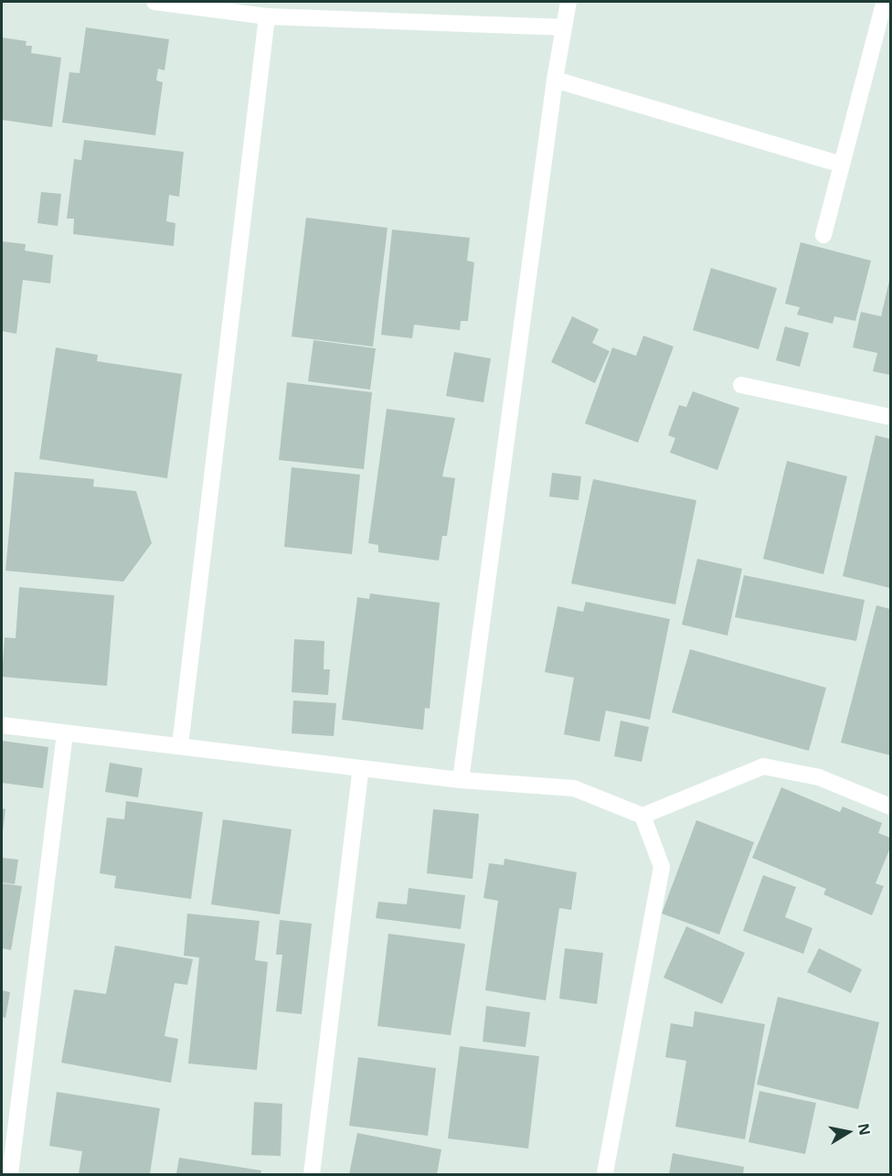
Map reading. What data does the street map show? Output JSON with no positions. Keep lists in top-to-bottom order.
{
  "north": "right"
}
